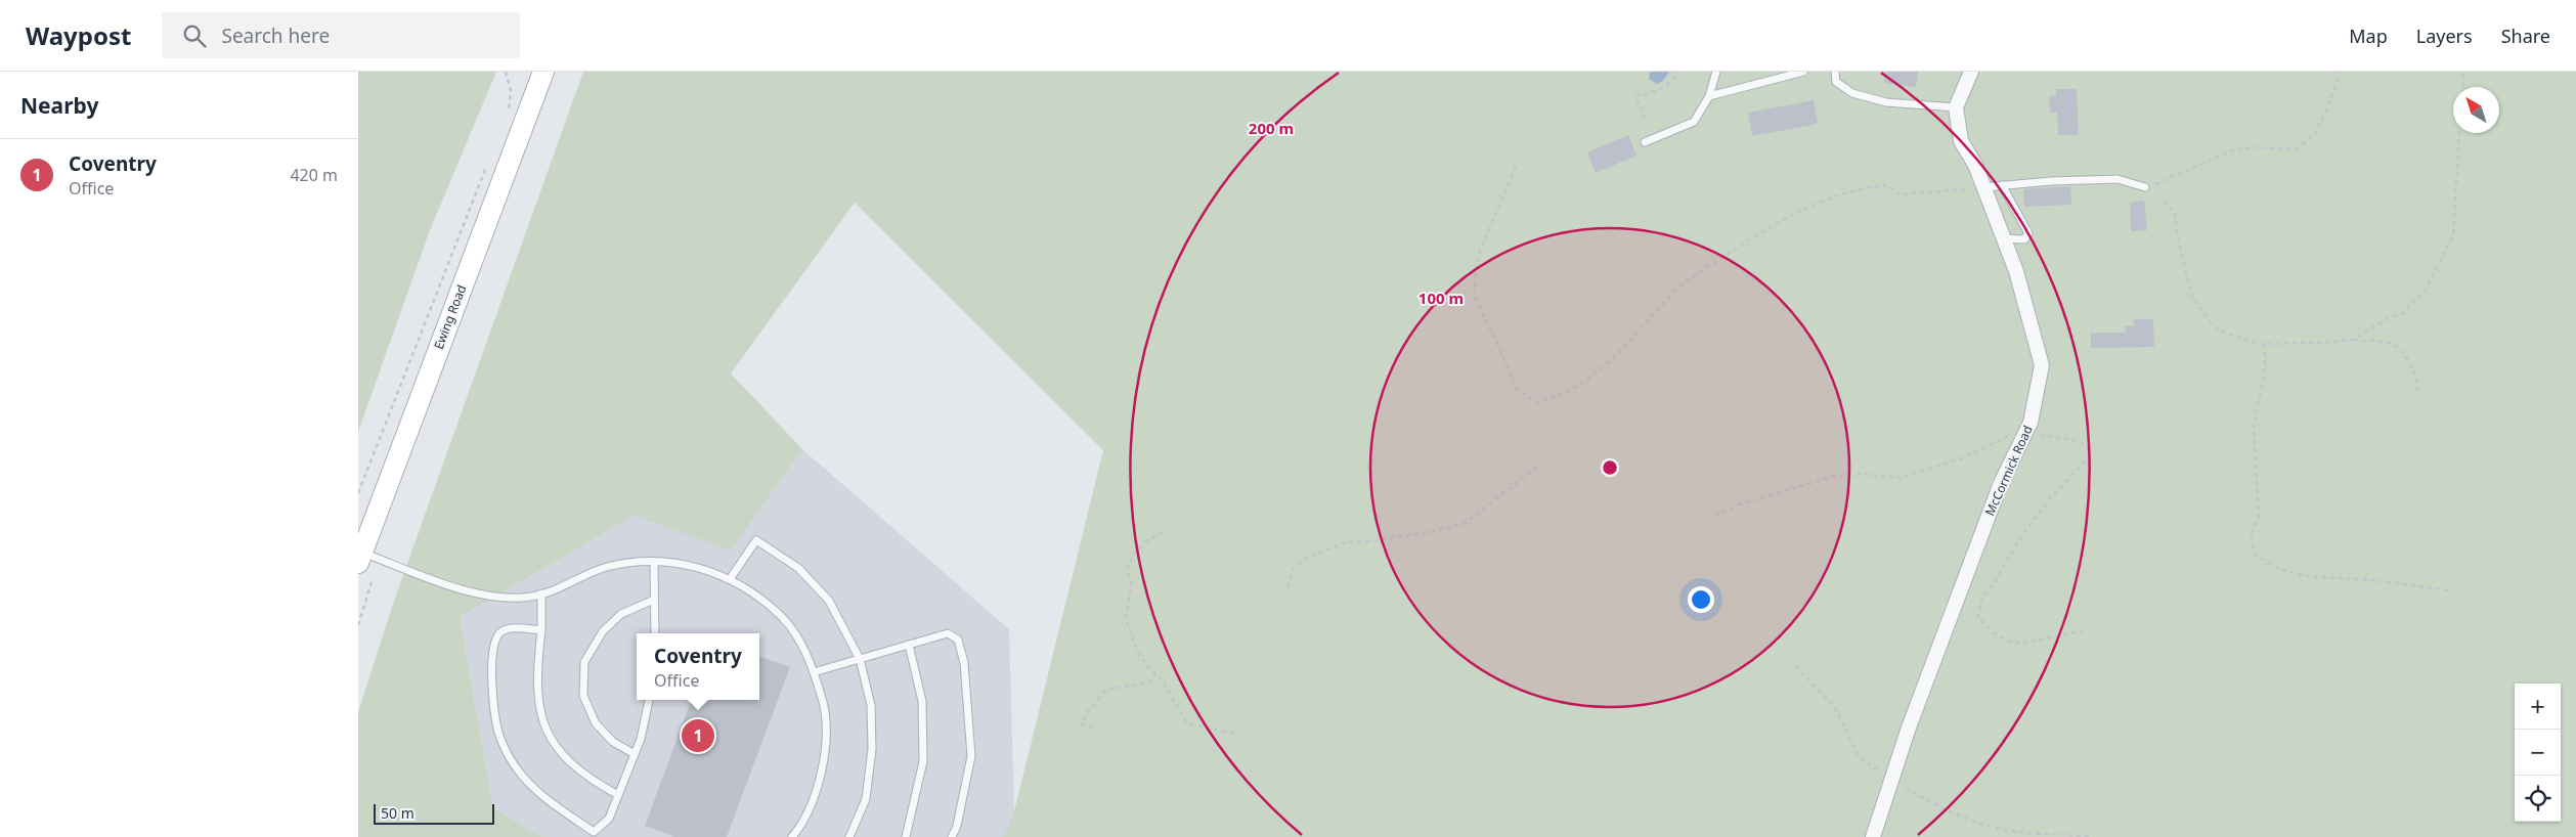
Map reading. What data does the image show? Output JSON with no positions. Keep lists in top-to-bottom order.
{
  "streets": {
    "street": ["Ewing Road", "McCormick Road"]
  },
  "scale_bar": "50 m",
  "north": "top left",
  "page": {
    "header": "Waypost",
    "search": "Search here",
    "nav": ["Map", "Layers", "Share"],
    "heading": "Nearby",
    "list": [
      {
        "mark": "1",
        "name": "Coventry",
        "note": "Office",
        "value": "420 m"
      }
    ],
    "popup": ["Coventry", "Office"],
    "map_buttons": ["+", "−"],
    "pins": "1",
    "scale": "50 m"
  },
  "rings": ["200 m", "100 m"]
}
